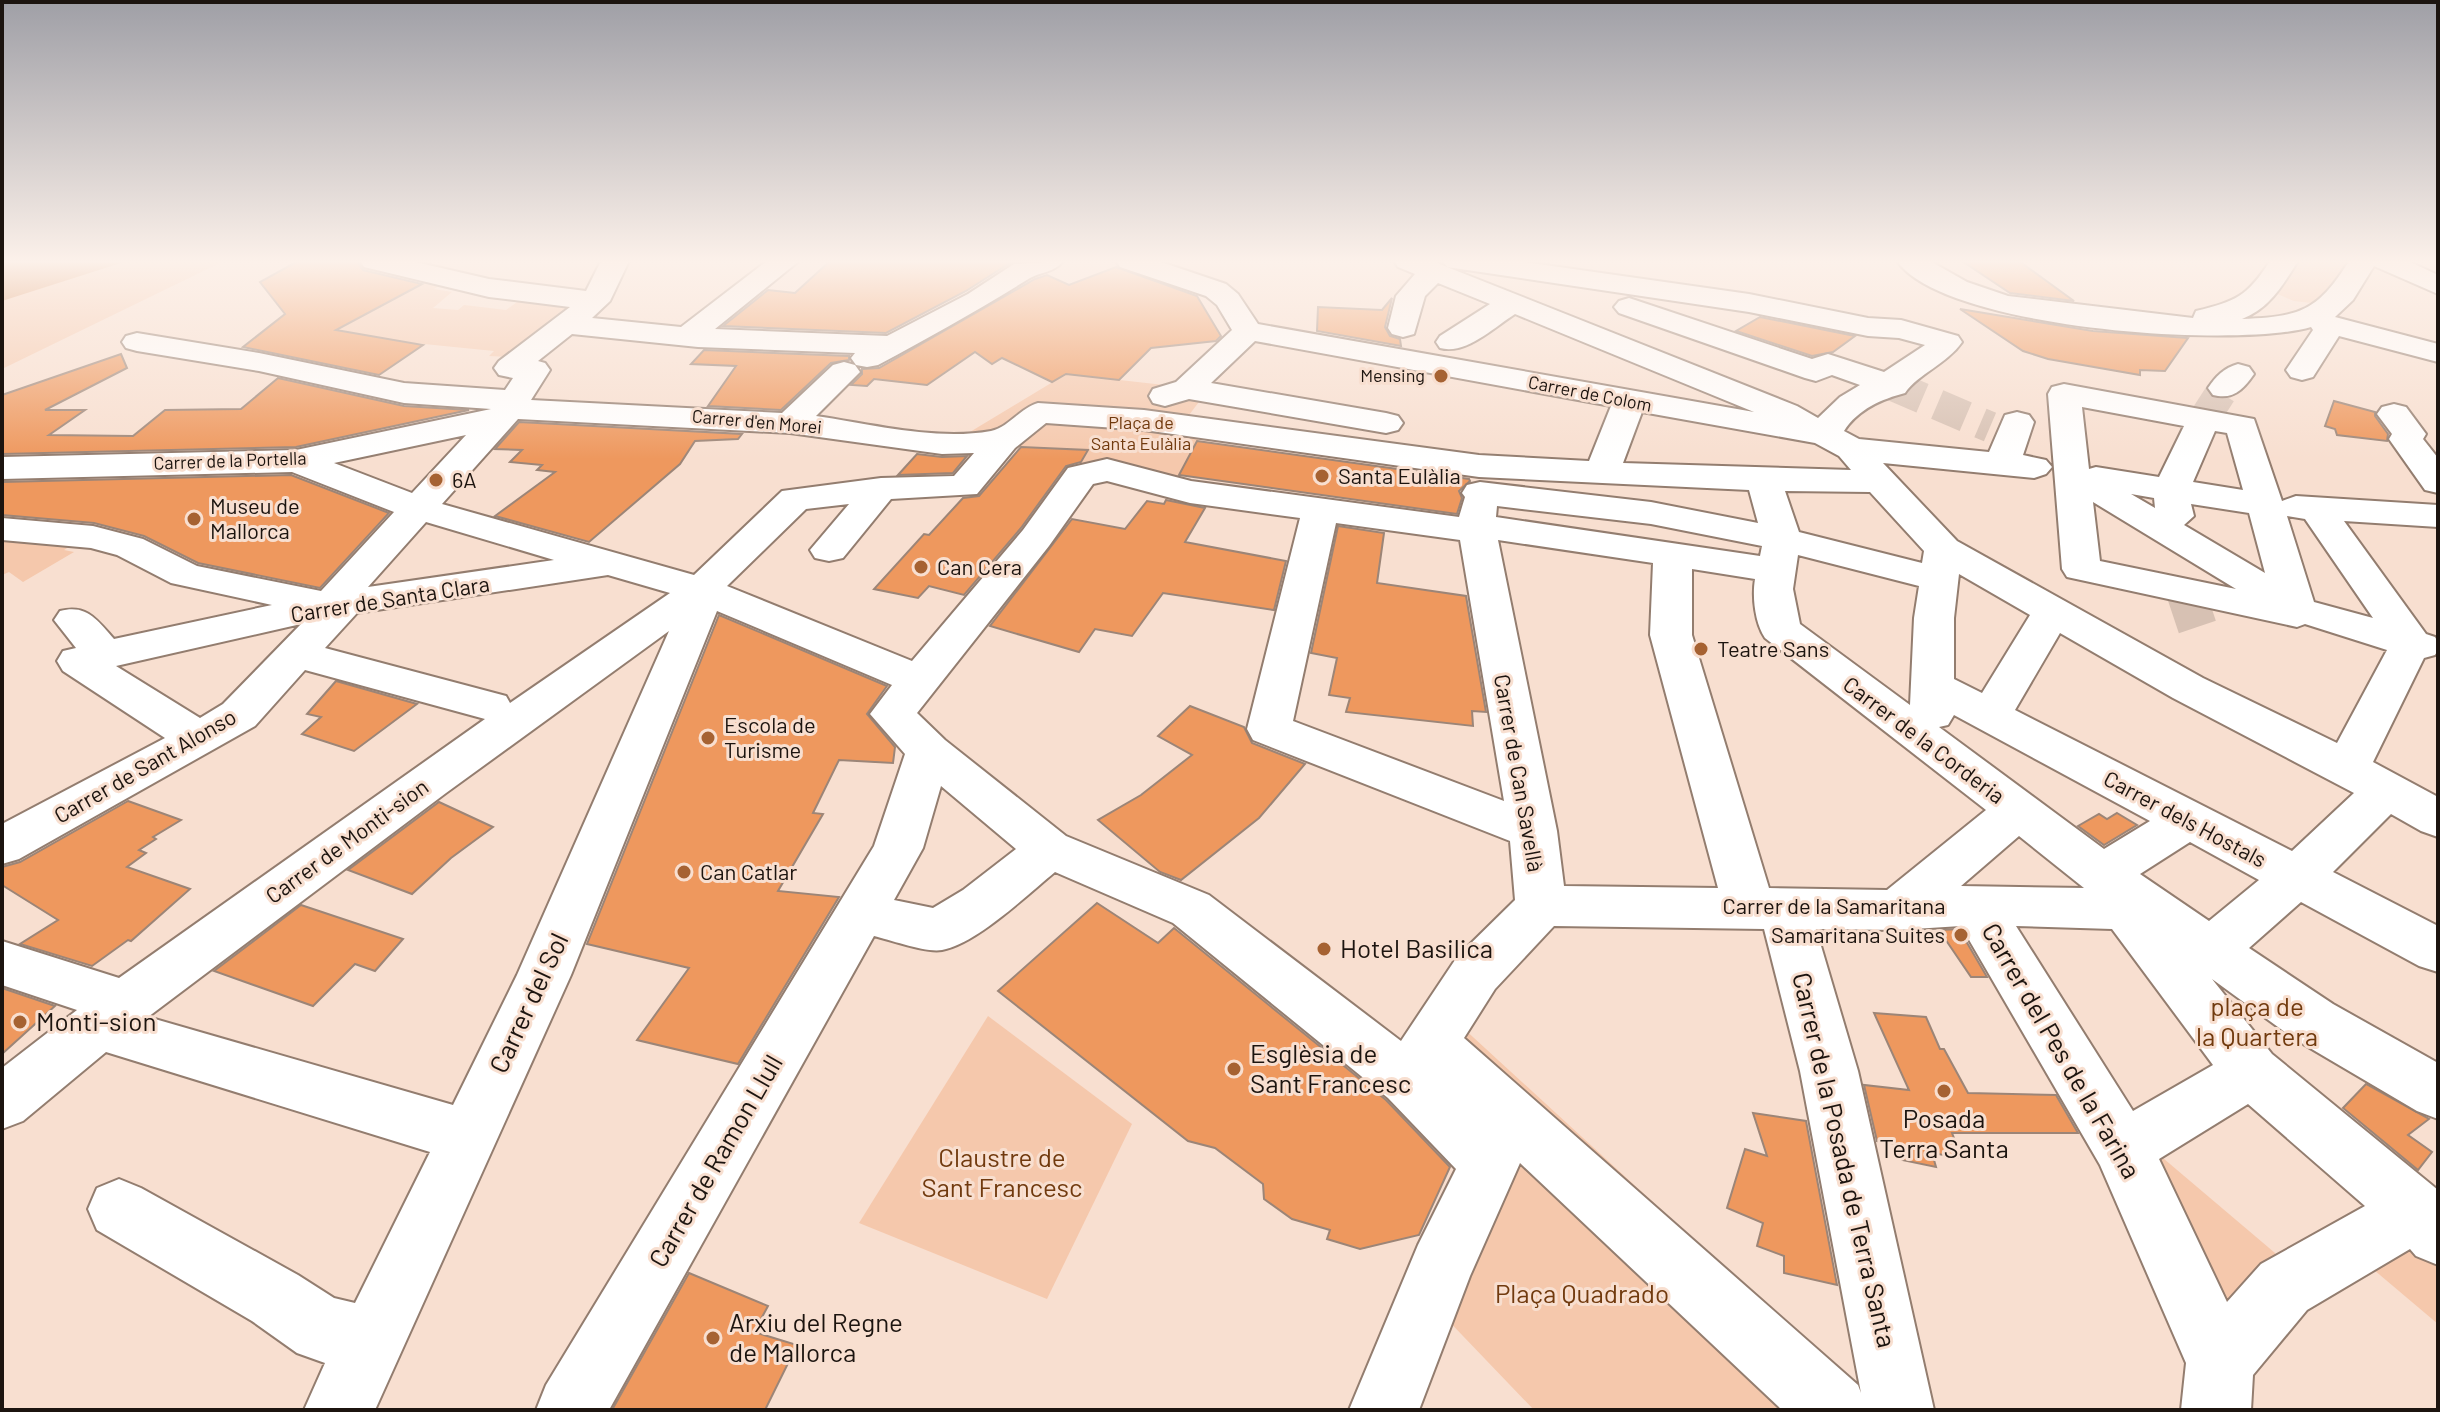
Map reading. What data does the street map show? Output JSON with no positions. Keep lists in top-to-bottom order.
{
  "streets": {
    "street": [
      "Carrer de Colom",
      "Carrer d'en Morei",
      "Carrer de la Portella",
      "Carrer de Santa Clara",
      "Carrer de la Corderia",
      "Carrer de Sant Alonso",
      "Carrer de Can Savellà",
      "Carrer dels Hostals",
      "Carrer de Monti-sion",
      "Carrer de la Samaritana",
      "Carrer del Sol",
      "Carrer del Pes de la Farina",
      "Carrer de la Posada de Terra Santa",
      "Carrer de Ramon Llull"
    ]
  },
  "crossings": [
    ["Carrer d'en Morei", "Carrer de la Portella"],
    ["Carrer d'en Morei", "Carrer de Sant Alonso"],
    ["Carrer de la Portella", "Carrer de Sant Alonso"],
    ["Carrer de Santa Clara", "Carrer de Sant Alonso"],
    ["Carrer de Santa Clara", "Carrer de Monti-sion"],
    ["Carrer de Santa Clara", "Carrer del Sol"],
    ["Carrer de la Corderia", "Carrer de la Samaritana"],
    ["Carrer de Can Savellà", "Carrer de la Samaritana"],
    ["Carrer de Monti-sion", "Carrer del Sol"],
    ["Carrer de la Samaritana", "Carrer del Pes de la Farina"],
    ["Carrer de la Samaritana", "Carrer de la Posada de Terra Santa"]
  ],
  "parks": [
    "Plaça de Santa Eulàlia",
    "plaça de la Quartera",
    "Claustre de Sant Francesc",
    "Plaça Quadrado"
  ],
  "places": [
    "Mensing",
    "Santa Eulàlia",
    "6A",
    "Museu de Mallorca",
    "Can Cera",
    "Teatre Sans",
    "Escola de Turisme",
    "Can Catlar",
    "Samaritana Suites",
    "Hotel Basilica",
    "Monti-sion",
    "Esglèsia de Sant Francesc",
    "Posada Terra Santa",
    "Arxiu del Regne de Mallorca"
  ]
}
